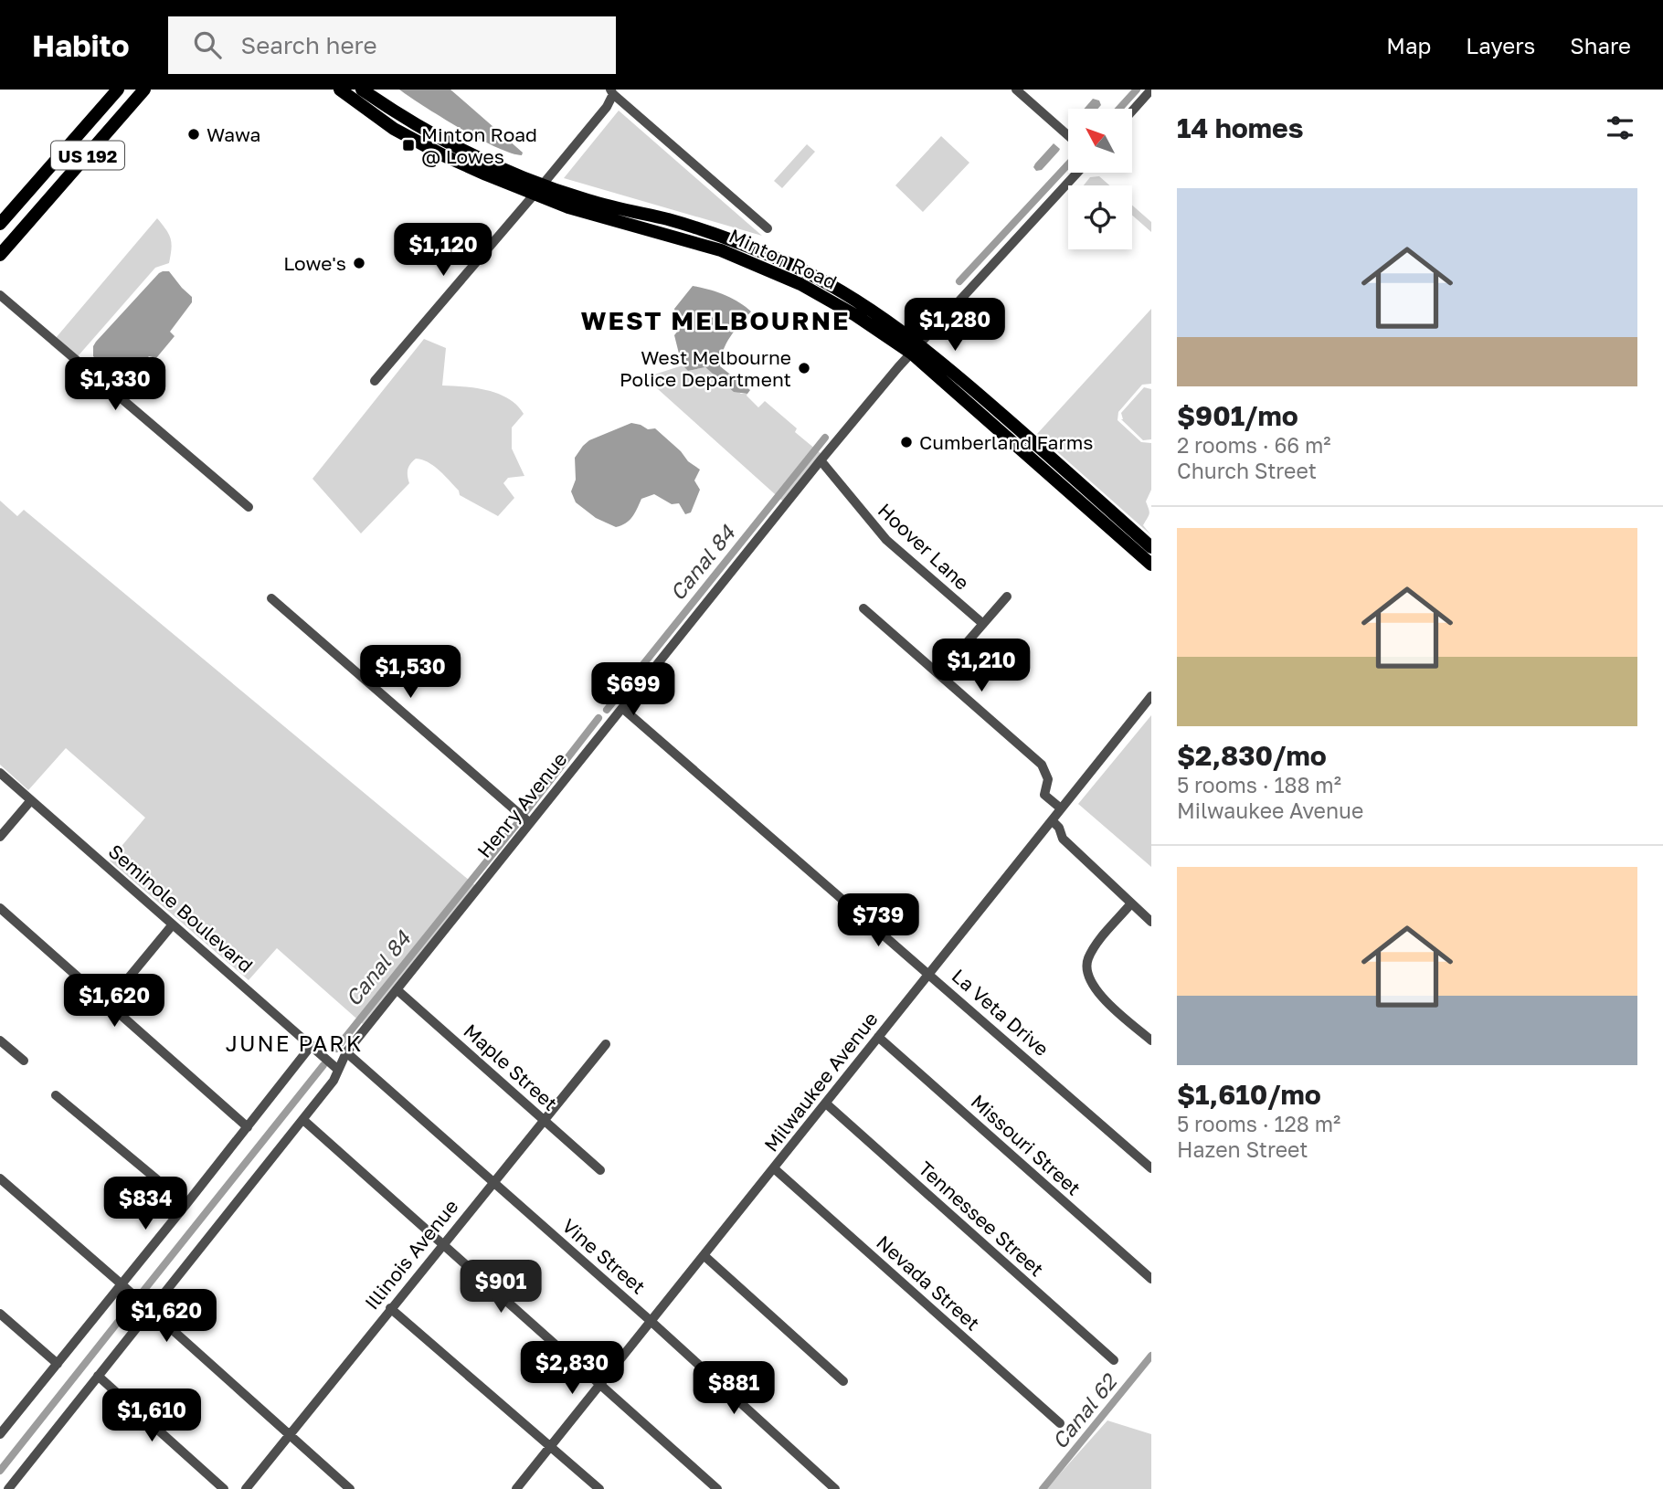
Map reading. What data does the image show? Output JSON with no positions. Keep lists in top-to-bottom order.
{
  "streets": {
    "main road": ["US 192", "Minton Road"],
    "street": [
      "Hoover Lane",
      "Henry Avenue",
      "Seminole Boulevard",
      "La Veta Drive",
      "Maple Street",
      "Milwaukee Avenue",
      "Missouri Street",
      "Tennessee Street",
      "Illinois Avenue",
      "Vine Street",
      "Nevada Street"
    ]
  },
  "crossings": [
    ["Minton Road", "Henry Avenue"],
    ["Hoover Lane", "Henry Avenue"],
    ["Henry Avenue", "Seminole Boulevard"],
    ["Henry Avenue", "La Veta Drive"],
    ["Henry Avenue", "Maple Street"],
    ["Henry Avenue", "Vine Street"],
    ["La Veta Drive", "Milwaukee Avenue"],
    ["Maple Street", "Illinois Avenue"],
    ["Milwaukee Avenue", "Missouri Street"],
    ["Milwaukee Avenue", "Tennessee Street"],
    ["Milwaukee Avenue", "Vine Street"],
    ["Milwaukee Avenue", "Nevada Street"],
    ["Illinois Avenue", "Vine Street"]
  ],
  "districts": ["WEST MELBOURNE", "JUNE PARK"],
  "water": ["Canal 84", "Canal 62"],
  "places": {
    "other": [
      "Wawa",
      "Lowe's",
      "West Melbourne Police Department",
      "Cumberland Farms"
    ],
    "transit": ["Minton Road @ Lowes"]
  },
  "north": "top left",
  "page": {
    "header": "Habito",
    "search": "Search here",
    "nav": ["Map", "Layers", "Share"],
    "heading": "14 homes",
    "list": [
      {
        "name": "$901/mo",
        "note": "2 rooms · 66 m² · Church Street"
      },
      {
        "name": "$2,830/mo",
        "note": "5 rooms · 188 m² · Milwaukee Avenue"
      },
      {
        "name": "$1,610/mo",
        "note": "5 rooms · 128 m² · Hazen Street"
      }
    ],
    "price": [
      "$1,120",
      "$1,280",
      "$1,330",
      "$1,210",
      "$1,530",
      "$699",
      "$739",
      "$1,620",
      "$834",
      "$901",
      "$1,620",
      "$2,830",
      "$881",
      "$1,610"
    ]
  }
}
